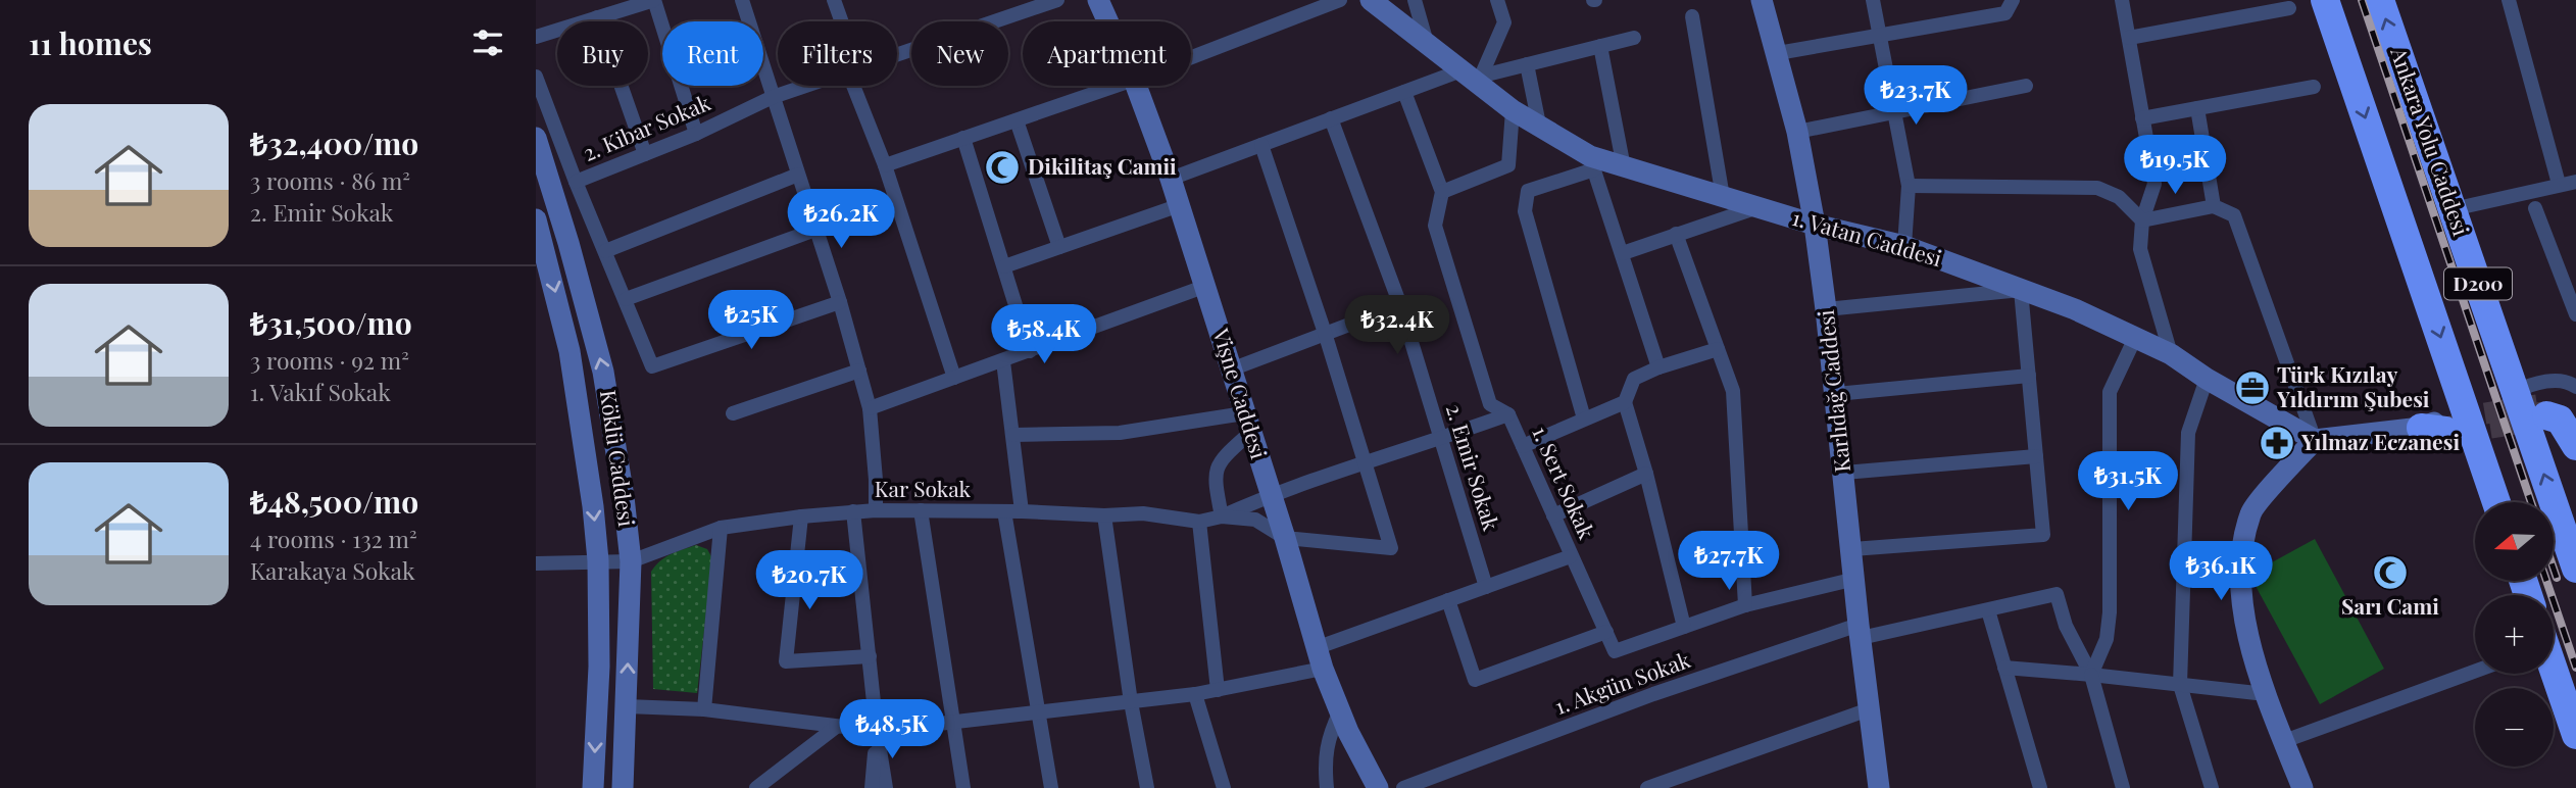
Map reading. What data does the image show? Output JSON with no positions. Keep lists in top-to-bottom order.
{
  "streets": {
    "highway": ["Ankara Yolu Caddesi", "D200"],
    "main road": [
      "1. Vatan Caddesi",
      "Karlıdağ Caddesi",
      "Vişne Caddesi",
      "Köklü Caddesi"
    ],
    "street": [
      "2. Kibar Sokak",
      "2. Emir Sokak",
      "1. Sert Sokak",
      "Kar Sokak",
      "1. Akgün Sokak"
    ]
  },
  "crossings": [
    ["1. Vatan Caddesi", "Karlıdağ Caddesi"],
    ["Karlıdağ Caddesi", "1. Akgün Sokak"],
    ["Vişne Caddesi", "Kar Sokak"],
    ["Köklü Caddesi", "Kar Sokak"],
    ["2. Emir Sokak", "Kar Sokak"],
    ["1. Sert Sokak", "Kar Sokak"]
  ],
  "places": {
    "mosque": ["Dikilitaş Camii", "Sarı Cami"],
    "office": ["Türk Kızılay Yıldırım Şubesi"],
    "pharmacy": ["Yılmaz Eczanesi"]
  },
  "north": "left",
  "page": {
    "heading": "11 homes",
    "chip": [
      "Buy",
      "Rent",
      "Filters",
      "New",
      "Apartment"
    ],
    "price": [
      "₺23.7K",
      "₺19.5K",
      "₺26.2K",
      "₺25K",
      "₺32.4K",
      "₺58.4K",
      "₺31.5K",
      "₺27.7K",
      "₺36.1K",
      "₺20.7K",
      "₺48.5K"
    ],
    "list": [
      {
        "name": "₺32,400/mo",
        "note": "3 rooms · 86 m² · 2. Emir Sokak"
      },
      {
        "name": "₺31,500/mo",
        "note": "3 rooms · 92 m² · 1. Vakıf Sokak"
      },
      {
        "name": "₺48,500/mo",
        "note": "4 rooms · 132 m² · Karakaya Sokak"
      }
    ],
    "map_buttons": ["+", "−"]
  }
}
